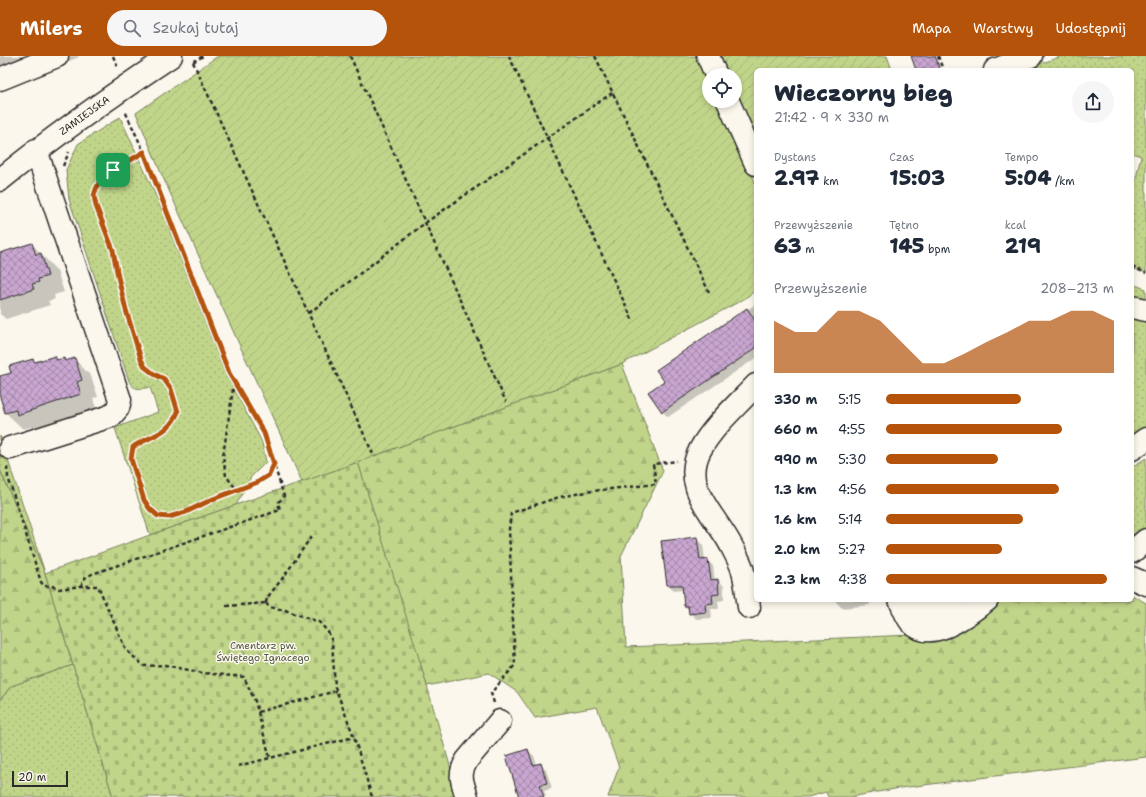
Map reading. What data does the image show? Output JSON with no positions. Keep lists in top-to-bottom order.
{
  "streets": {
    "street": ["ZAMIEJSKA"]
  },
  "parks": ["Cmentarz pw. Świętego Ignacego"],
  "scale_bar": "20 m",
  "page": {
    "header": "Milers",
    "search": "Szukaj tutaj",
    "nav": ["Mapa", "Warstwy", "Udostępnij"],
    "heading": ["Wieczorny bieg", "21:42 · 9 × 330 m"],
    "stats": [
      ["Dystans", "2.97 km"],
      ["Czas", "15:03"],
      ["Tempo", "5:04 /km"],
      ["Przewyższenie", "63 m"],
      ["Tętno", "145 bpm"],
      ["kcal", "219"]
    ],
    "chart": ["Przewyższenie", "208–213 m"],
    "list": [
      {
        "name": "330 m",
        "note": "5:15"
      },
      {
        "name": "660 m",
        "note": "4:55"
      },
      {
        "name": "990 m",
        "note": "5:30"
      },
      {
        "name": "1.3 km",
        "note": "4:56"
      },
      {
        "name": "1.6 km",
        "note": "5:14"
      },
      {
        "name": "2.0 km",
        "note": "5:27"
      },
      {
        "name": "2.3 km",
        "note": "4:38"
      }
    ],
    "scale": "20 m"
  }
}
